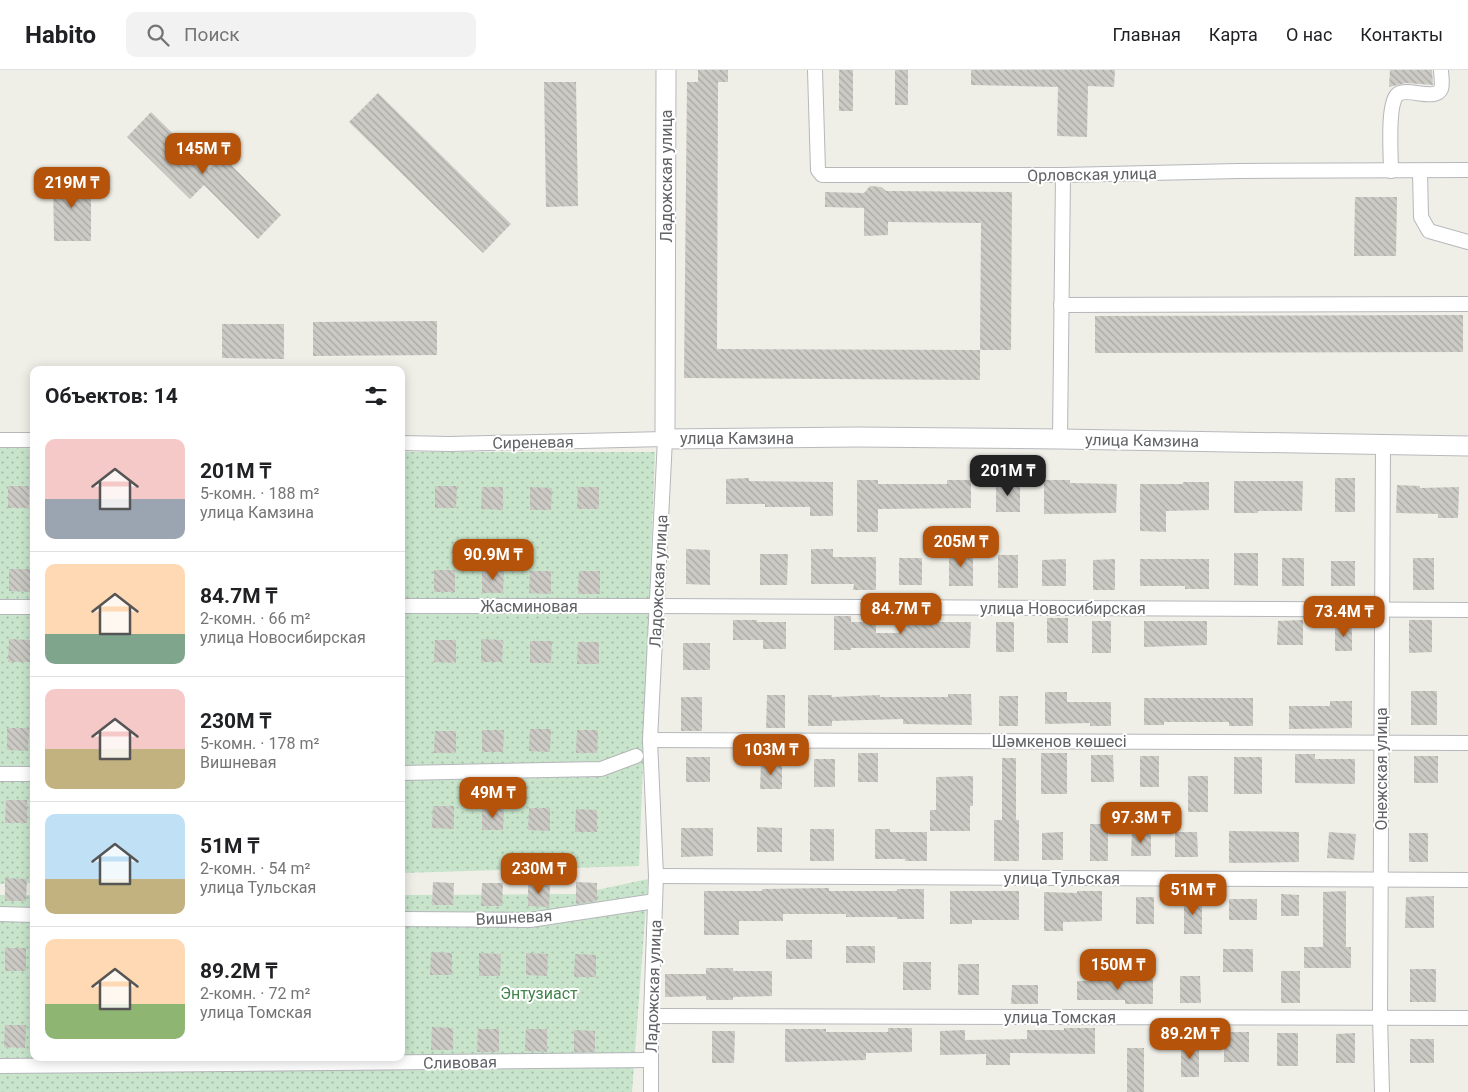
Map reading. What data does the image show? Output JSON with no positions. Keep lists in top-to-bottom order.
{
  "streets": {
    "main road": ["Ладожская улица", "улица Камзина"],
    "street": [
      "Орловская улица",
      "Сиреневая",
      "Жасминовая",
      "улица Новосибирская",
      "Шәмкенов көшесі",
      "Онежская улица",
      "улица Тульская",
      "Вишневая",
      "улица Томская",
      "Сливовая"
    ]
  },
  "crossings": [
    ["Ладожская улица", "улица Камзина"],
    ["Ладожская улица", "Сиреневая"],
    ["Ладожская улица", "Жасминовая"],
    ["Ладожская улица", "улица Новосибирская"],
    ["Ладожская улица", "Шәмкенов көшесі"],
    ["Ладожская улица", "улица Тульская"],
    ["Ладожская улица", "Вишневая"],
    ["Ладожская улица", "улица Томская"],
    ["Ладожская улица", "Сливовая"],
    ["улица Камзина", "Сиреневая"],
    ["улица Камзина", "Онежская улица"],
    ["Жасминовая", "улица Новосибирская"],
    ["улица Новосибирская", "Онежская улица"],
    ["Шәмкенов көшесі", "Онежская улица"],
    ["Онежская улица", "улица Тульская"],
    ["Онежская улица", "улица Томская"]
  ],
  "parks": ["Энтузиаст"],
  "page": {
    "header": "Habito",
    "search": "Поиск",
    "nav": [
      "Главная",
      "Карта",
      "О нас",
      "Контакты"
    ],
    "price": [
      "145M ₸",
      "219M ₸",
      "201M ₸",
      "205M ₸",
      "90.9M ₸",
      "84.7M ₸",
      "73.4M ₸",
      "103M ₸",
      "49M ₸",
      "97.3M ₸",
      "230M ₸",
      "51M ₸",
      "150M ₸",
      "89.2M ₸"
    ],
    "heading": "Объектов: 14",
    "list": [
      {
        "name": "201M ₸",
        "note": "5-комн. · 188 m² · улица Камзина"
      },
      {
        "name": "84.7M ₸",
        "note": "2-комн. · 66 m² · улица Новосибирская"
      },
      {
        "name": "230M ₸",
        "note": "5-комн. · 178 m² · Вишневая"
      },
      {
        "name": "51M ₸",
        "note": "2-комн. · 54 m² · улица Тульская"
      },
      {
        "name": "89.2M ₸",
        "note": "2-комн. · 72 m² · улица Томская"
      }
    ]
  }
}
